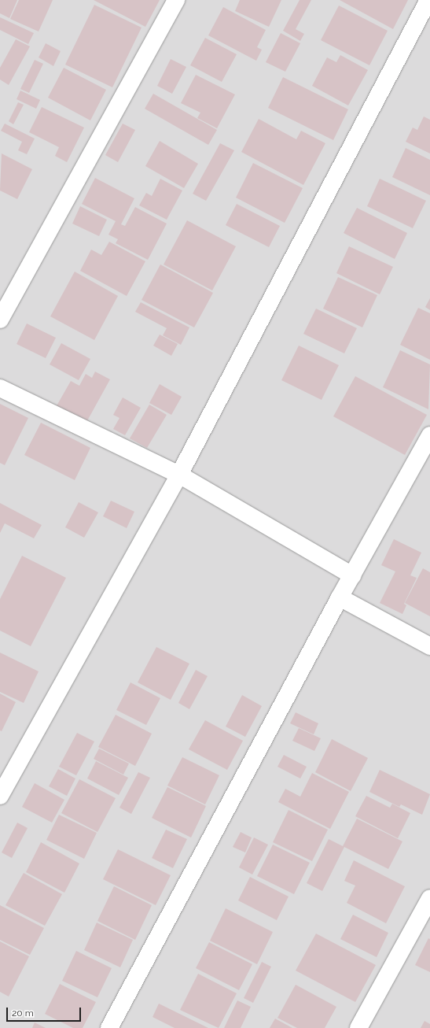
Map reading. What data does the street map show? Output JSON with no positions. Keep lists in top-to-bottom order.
{
  "scale_bar": "20 m"
}
